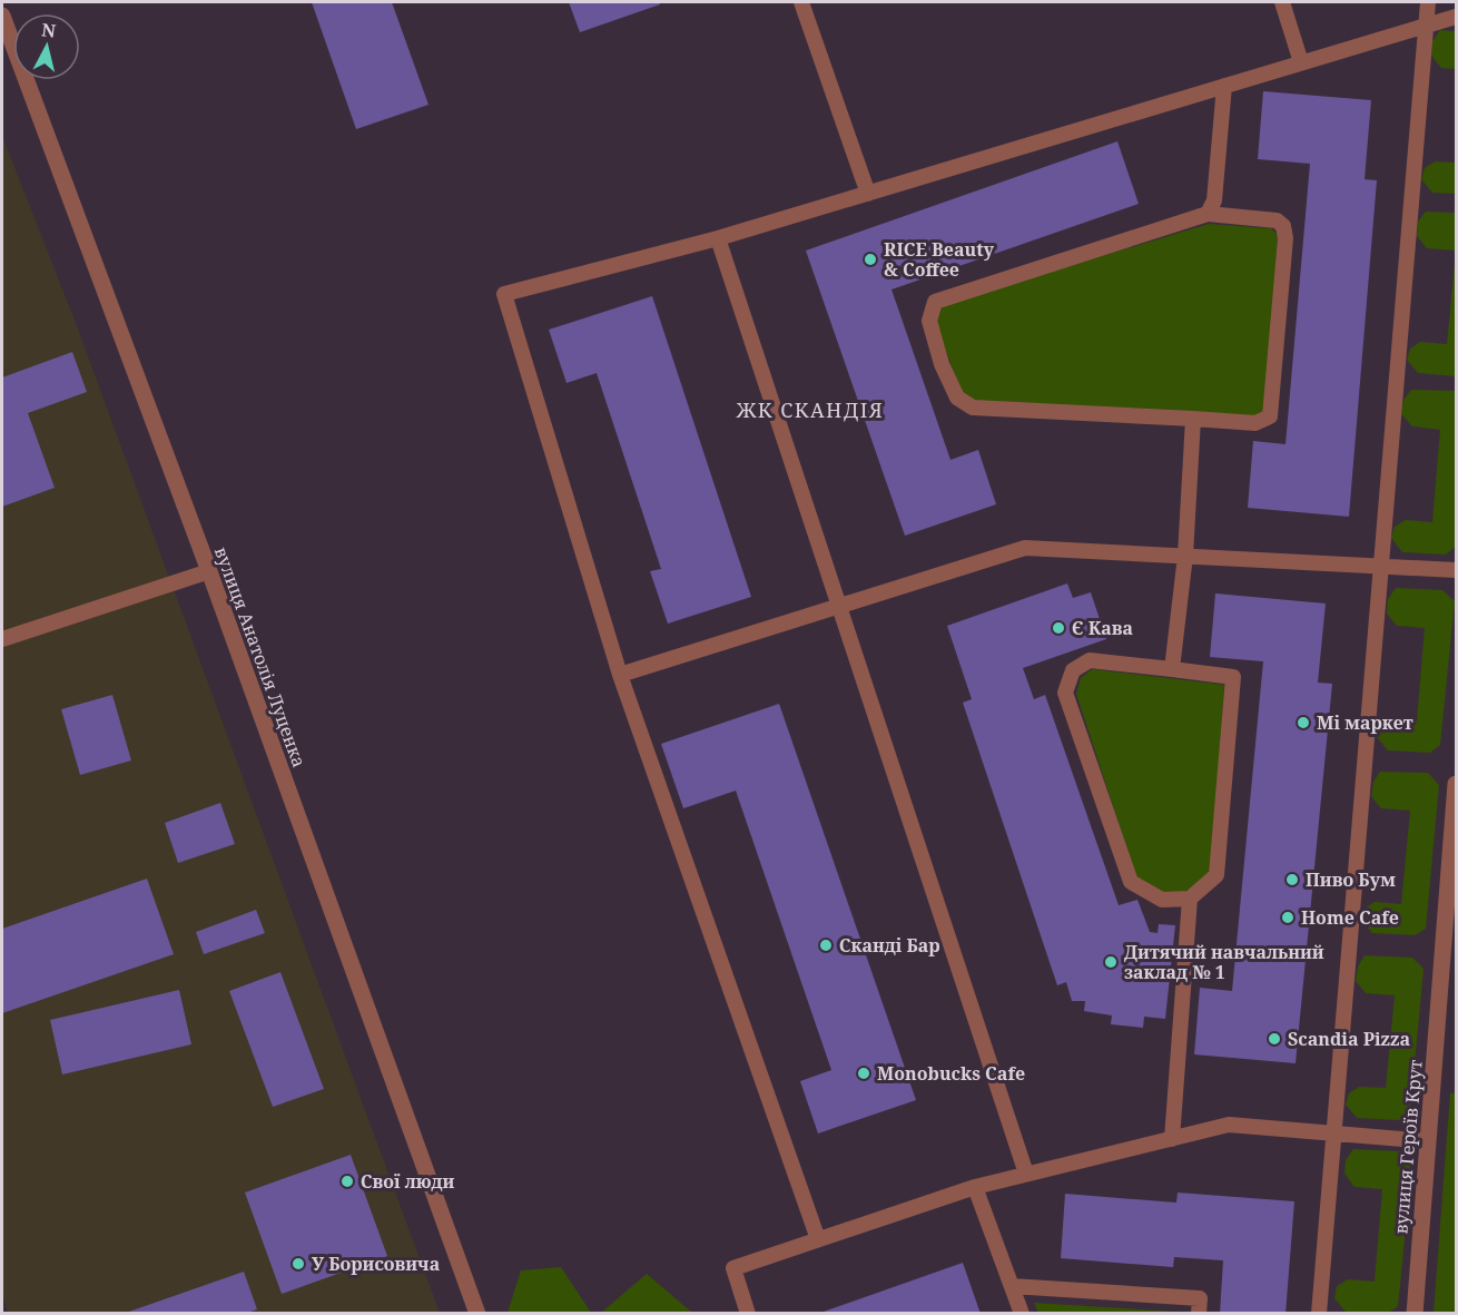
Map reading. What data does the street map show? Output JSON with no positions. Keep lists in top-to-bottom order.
{
  "streets": {
    "street": ["вулиця Анатолія Луценка", "вулиця Героїв Крут"]
  },
  "districts": ["ЖК СКАНДІЯ"],
  "places": [
    "RICE Beauty & Coffee",
    "Є Кава",
    "Мі маркет",
    "Пиво Бум",
    "Home Cafe",
    "Сканді Бар",
    "Дитячий навчальний заклад № 1",
    "Scandia Pizza",
    "Monobucks Cafe",
    "Свої люди",
    "У Борисовича"
  ],
  "north": "top"
}
